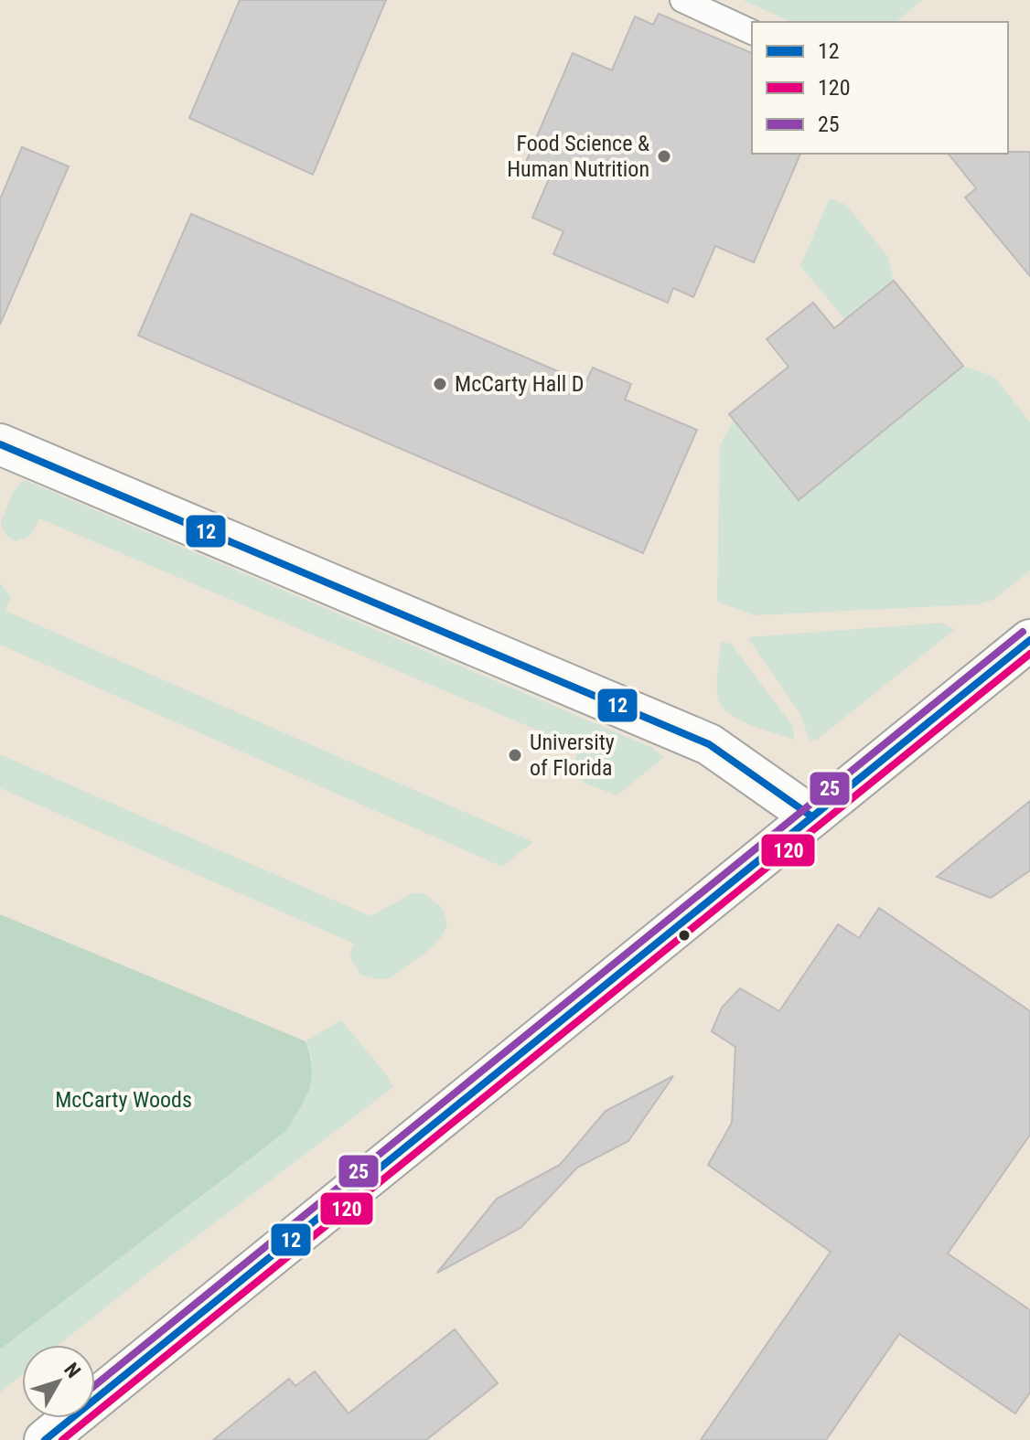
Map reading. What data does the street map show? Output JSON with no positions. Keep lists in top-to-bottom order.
{
  "parks": ["McCarty Woods"],
  "places": ["Food Science & Human Nutrition", "McCarty Hall D", "University of Florida"],
  "lines": ["transit line 12", "transit line 25", "transit line 120"],
  "legend": ["12", "120", "25"],
  "north": "top right"
}
